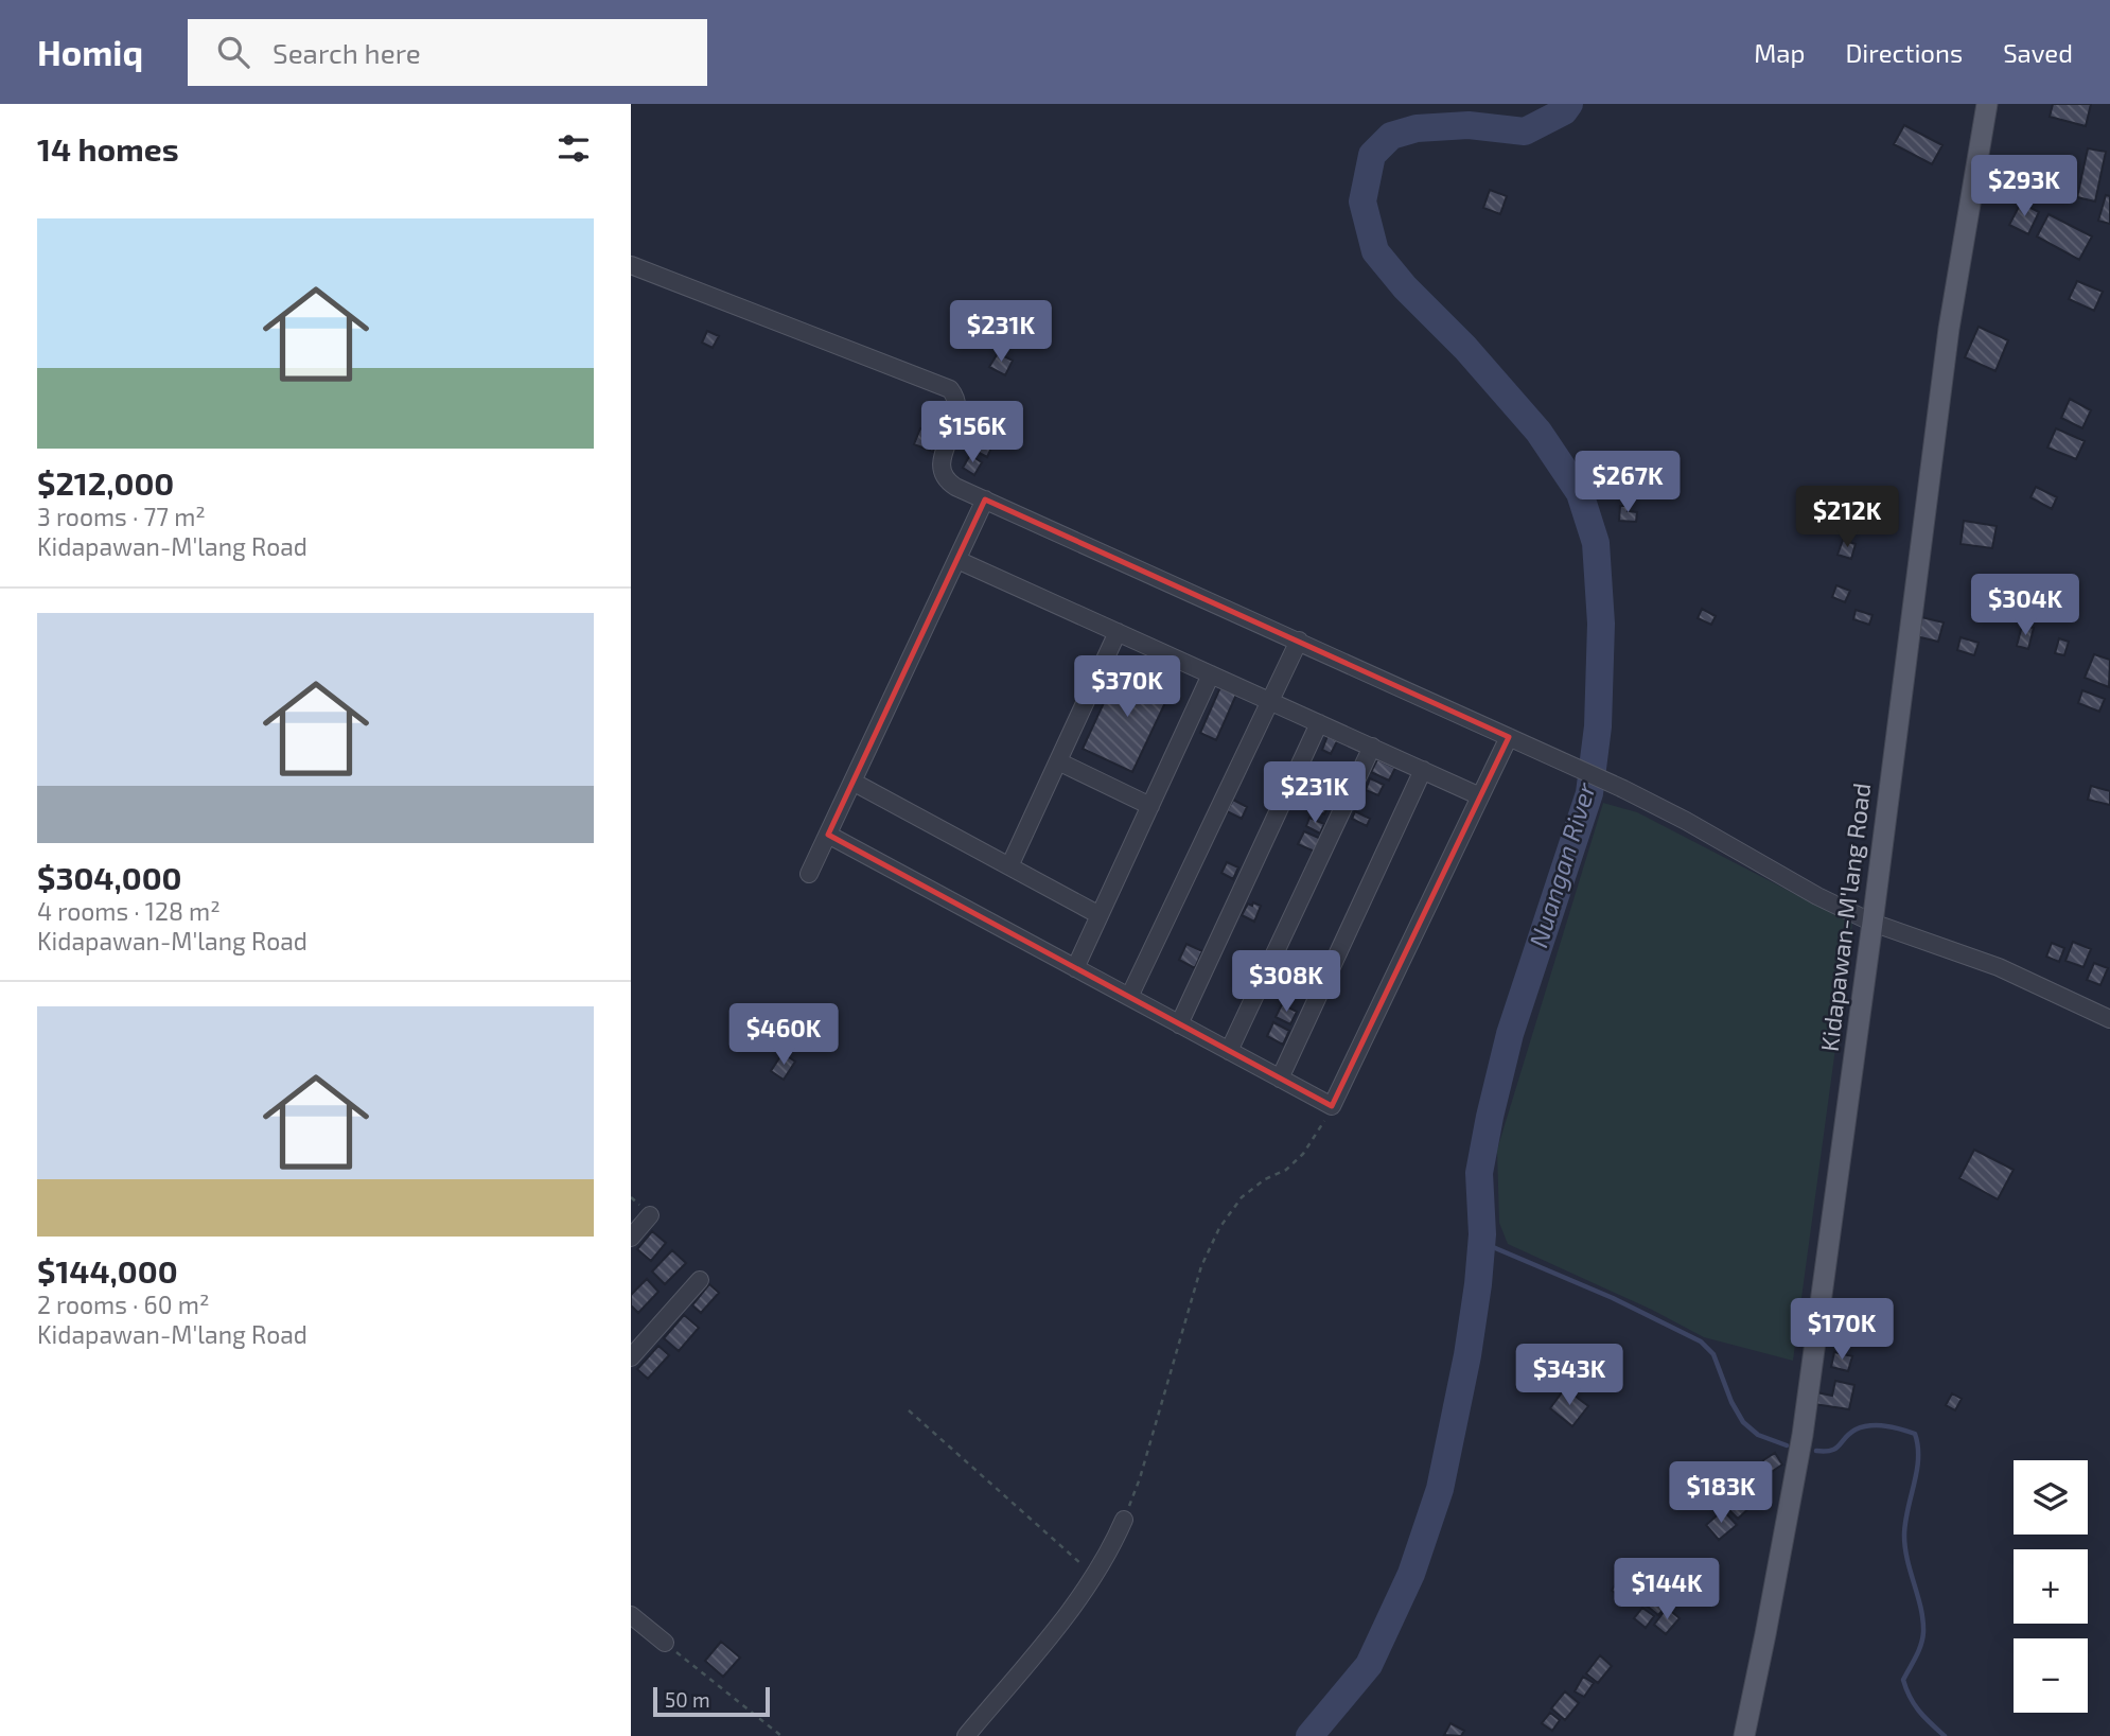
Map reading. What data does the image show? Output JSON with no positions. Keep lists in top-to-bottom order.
{
  "streets": {
    "main road": ["Kidapawan-M'lang Road"]
  },
  "water": ["Nuangan River"],
  "scale_bar": "50 m",
  "page": {
    "header": "Homiq",
    "search": "Search here",
    "nav": ["Map", "Directions", "Saved"],
    "heading": "14 homes",
    "price": [
      "$293K",
      "$231K",
      "$156K",
      "$267K",
      "$212K",
      "$304K",
      "$370K",
      "$231K",
      "$308K",
      "$460K",
      "$170K",
      "$343K",
      "$183K",
      "$144K"
    ],
    "list": [
      {
        "name": "$212,000",
        "note": "3 rooms · 77 m² · Kidapawan-M'lang Road"
      },
      {
        "name": "$304,000",
        "note": "4 rooms · 128 m² · Kidapawan-M'lang Road"
      },
      {
        "name": "$144,000",
        "note": "2 rooms · 60 m² · Kidapawan-M'lang Road"
      }
    ],
    "map_buttons": ["+", "−"],
    "scale": "50 m"
  }
}
